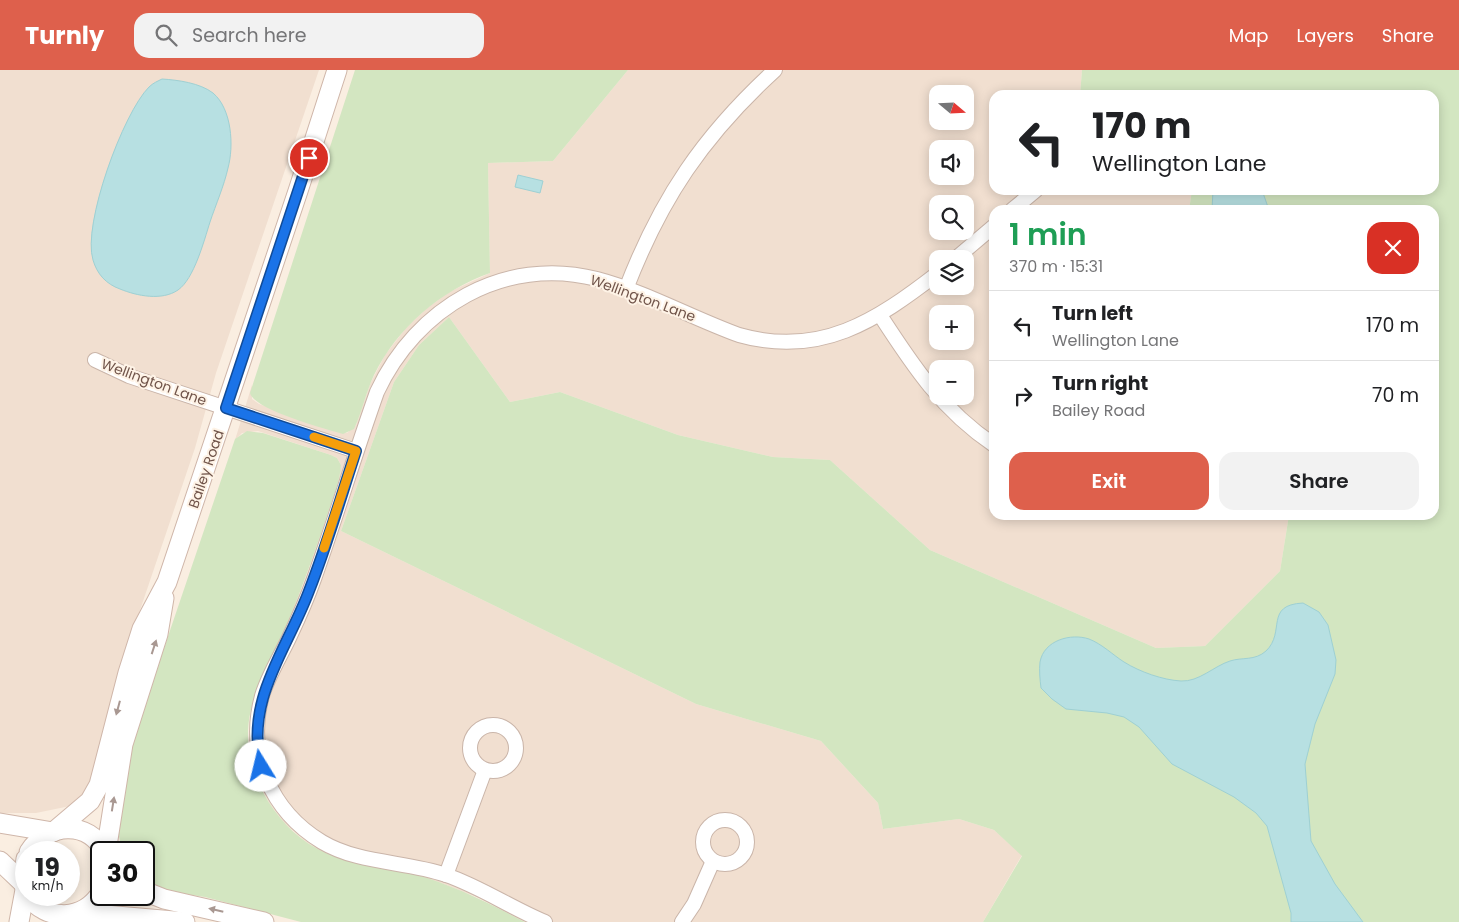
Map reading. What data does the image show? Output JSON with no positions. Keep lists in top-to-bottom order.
{
  "streets": {
    "main road": ["Bailey Road"],
    "street": ["Wellington Lane"]
  },
  "crossings": [
    ["Wellington Lane", "Bailey Road"]
  ],
  "north": "right",
  "page": {
    "header": "Turnly",
    "search": "Search here",
    "nav": ["Map", "Layers", "Share"],
    "map_buttons": ["+", "−"],
    "turn": ["170 m", "Wellington Lane"],
    "heading": ["1 min", "370 m · 15:31"],
    "list": [
      {
        "name": "Turn left",
        "note": "Wellington Lane",
        "value": "170 m"
      },
      {
        "name": "Turn right",
        "note": "Bailey Road",
        "value": "70 m"
      }
    ],
    "buttons": ["Exit", "Share"],
    "speed": "19 km/h",
    "limit": "30"
  }
}
